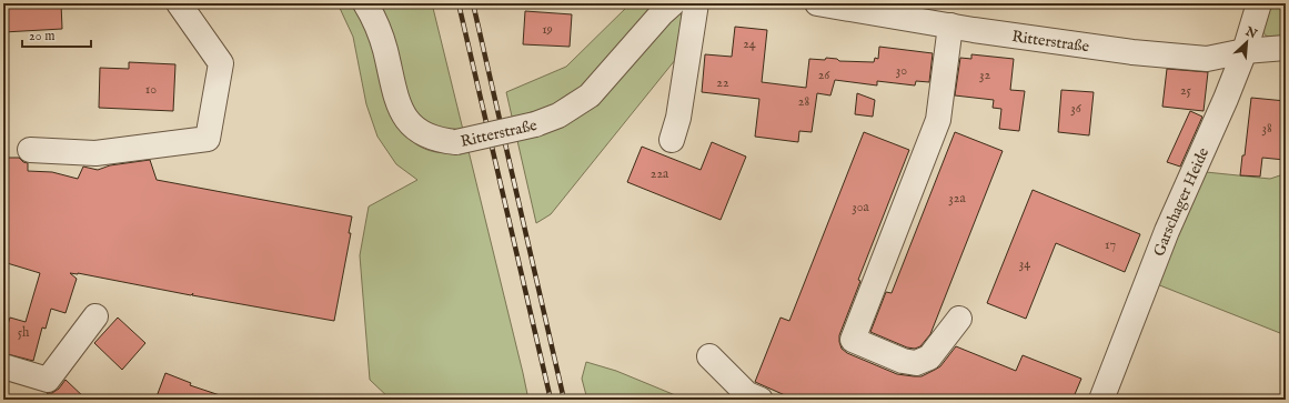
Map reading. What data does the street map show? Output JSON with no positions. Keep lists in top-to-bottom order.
{
  "streets": {
    "street": ["Ritterstraße", "Garschager Heide"]
  },
  "crossings": [
    ["Ritterstraße", "Garschager Heide"]
  ],
  "house_numbers": [
    "19",
    "24",
    "30",
    "26",
    "32",
    "22",
    "10",
    "25",
    "28",
    "36",
    "38",
    "22a",
    "32a",
    "30a",
    "17",
    "34",
    "5h"
  ],
  "scale_bar": "20 m",
  "north": "top right"
}
